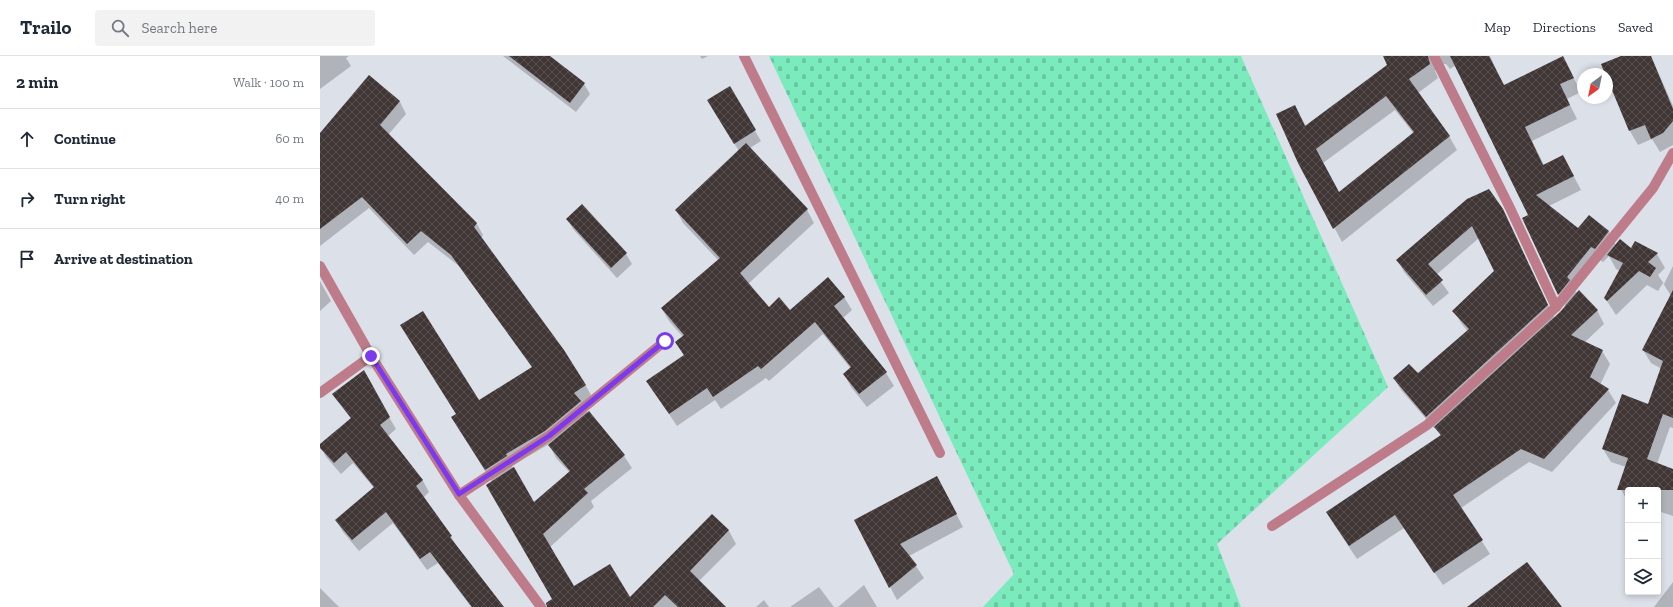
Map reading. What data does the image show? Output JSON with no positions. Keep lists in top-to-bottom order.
{
  "north": "bottom left",
  "page": {
    "header": "Trailo",
    "search": "Search here",
    "nav": ["Map", "Directions", "Saved"],
    "heading": ["2 min", "Walk · 100 m"],
    "list": [
      ["Continue", "60 m"],
      ["Turn right", "40 m"],
      "Arrive at destination"
    ],
    "map_buttons": ["+", "−"]
  }
}
